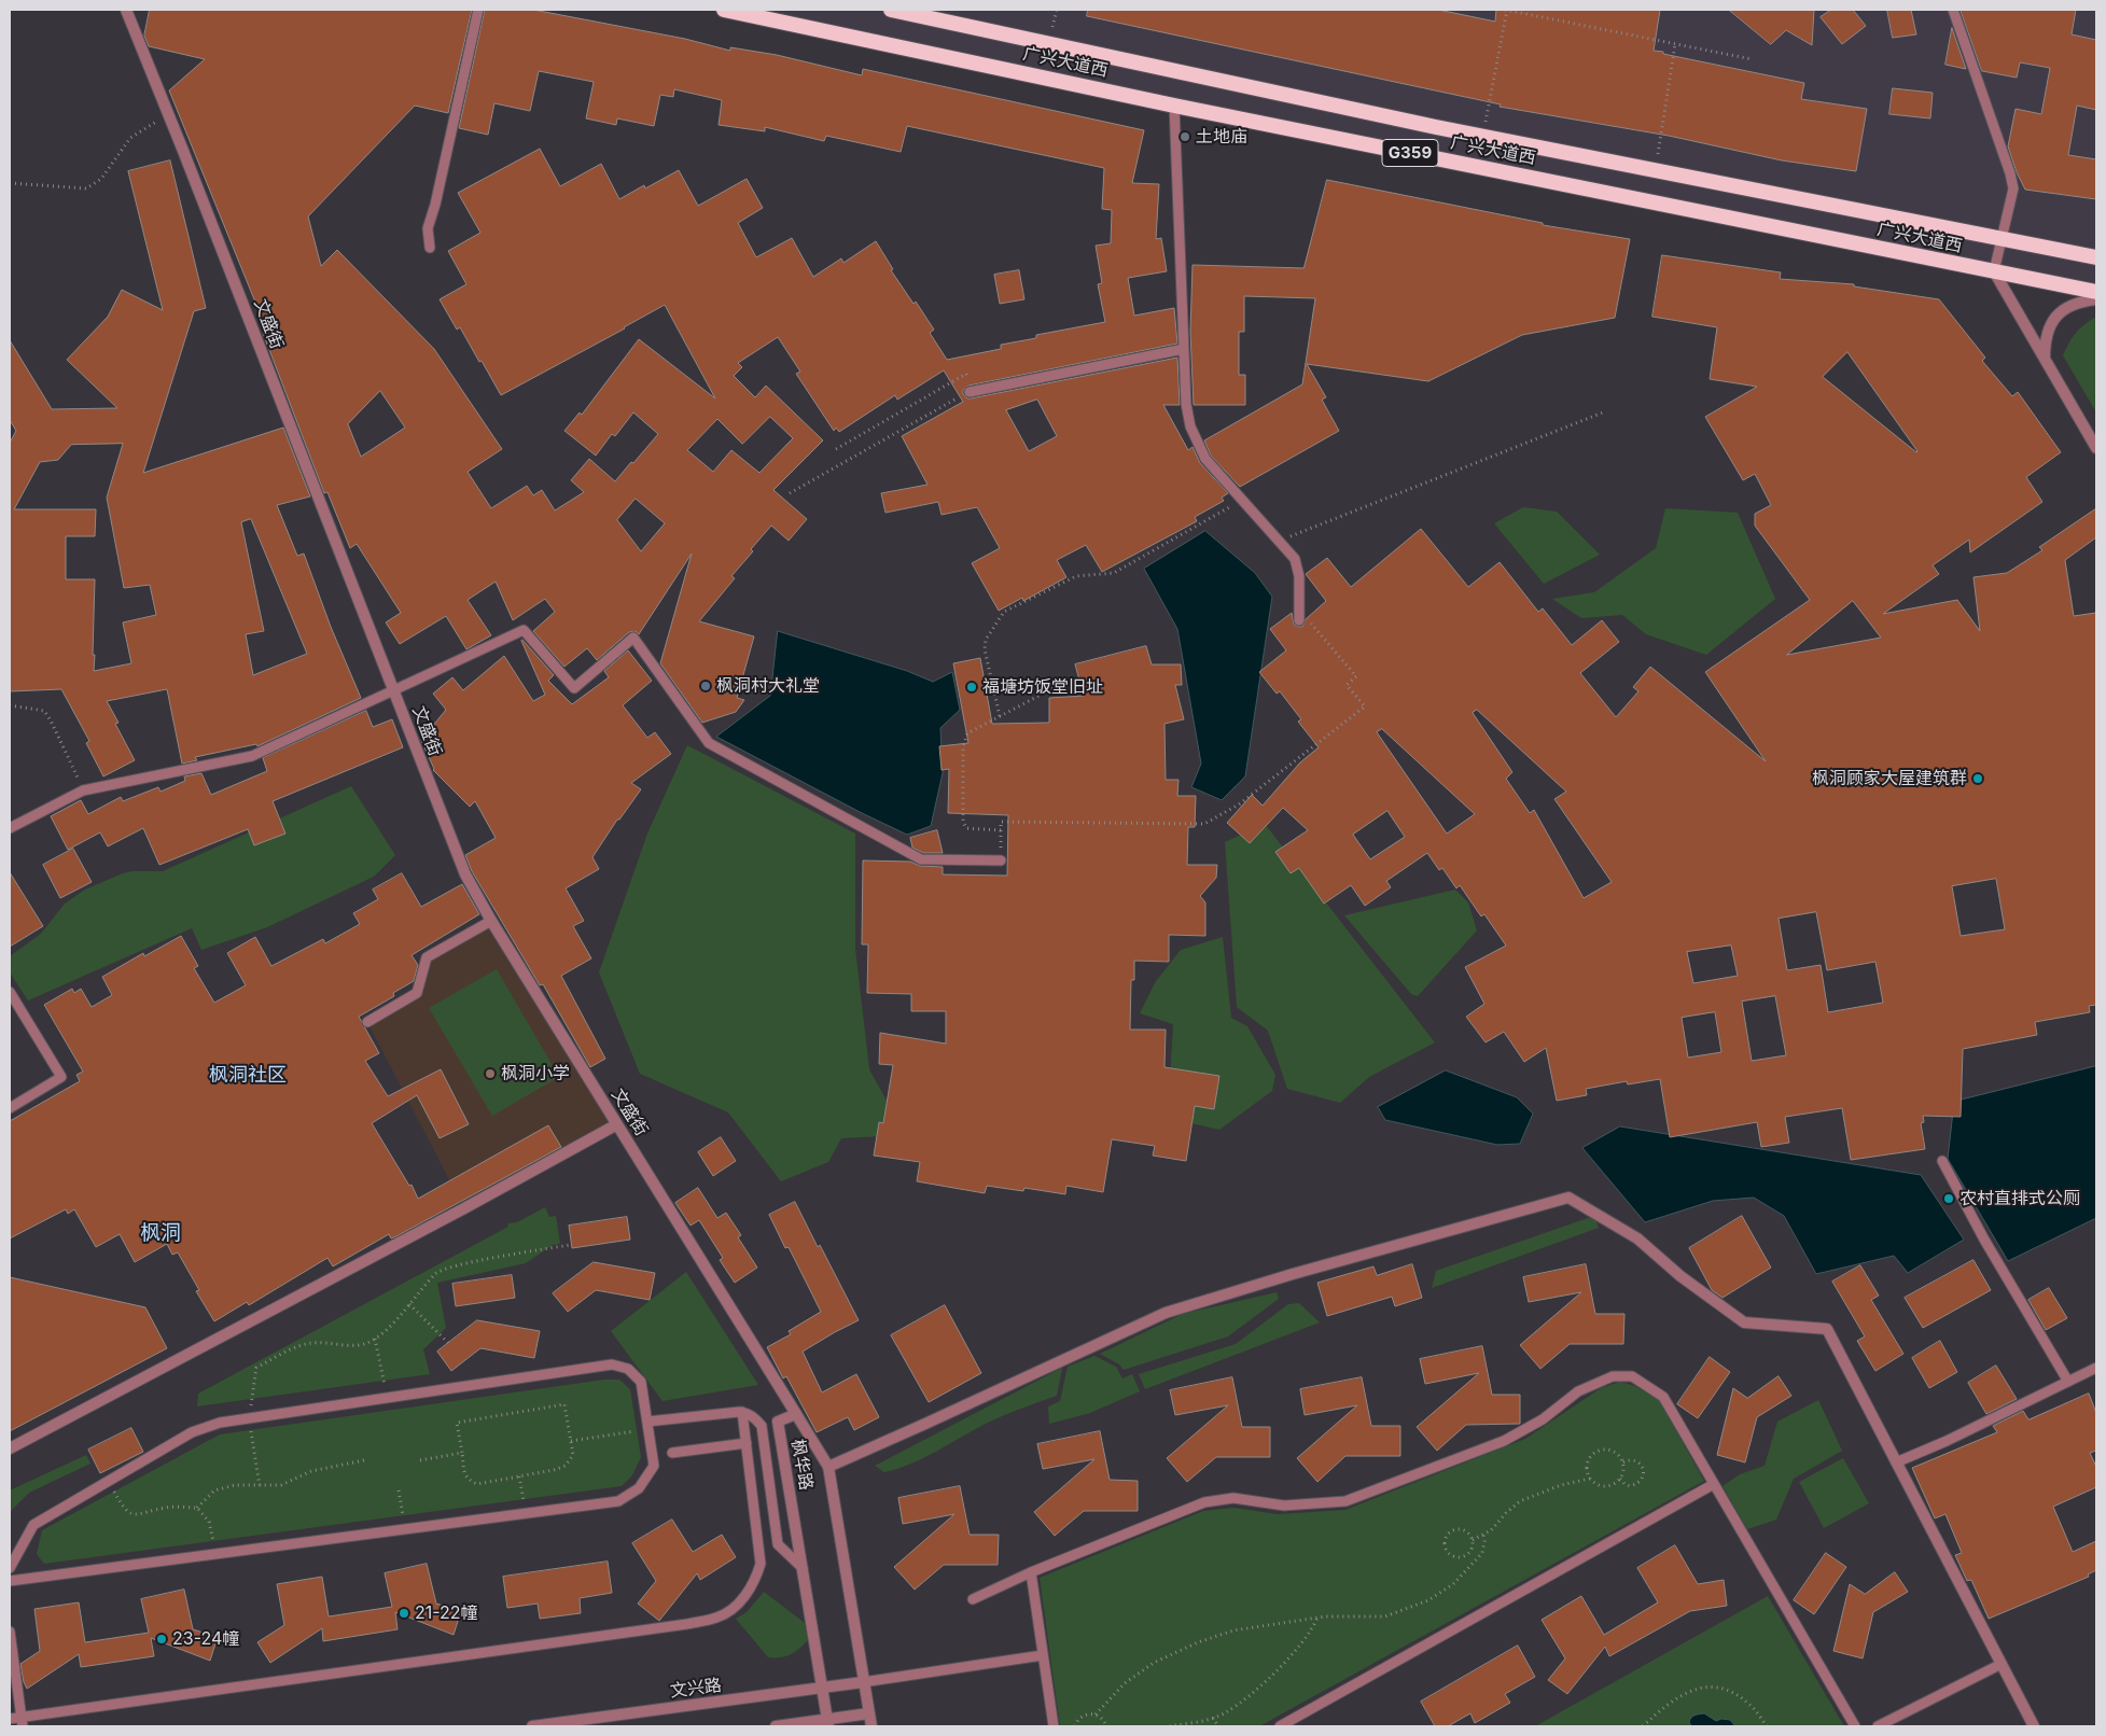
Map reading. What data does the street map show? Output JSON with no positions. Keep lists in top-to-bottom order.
{
  "streets": {
    "highway": ["广兴大道西", "G359"],
    "street": ["文盛街", "枫华路", "文兴路"]
  },
  "crossings": [
    ["文盛街", "枫华路"],
    ["枫华路", "文兴路"]
  ],
  "districts": ["枫洞社区", "枫洞"],
  "places": [
    "土地庙",
    "枫洞村大礼堂",
    "福塘坊饭堂旧址",
    "枫洞顾家大屋建筑群",
    "枫洞小学",
    "农村直排式公厕",
    "21-22幢",
    "23-24幢"
  ]
}
